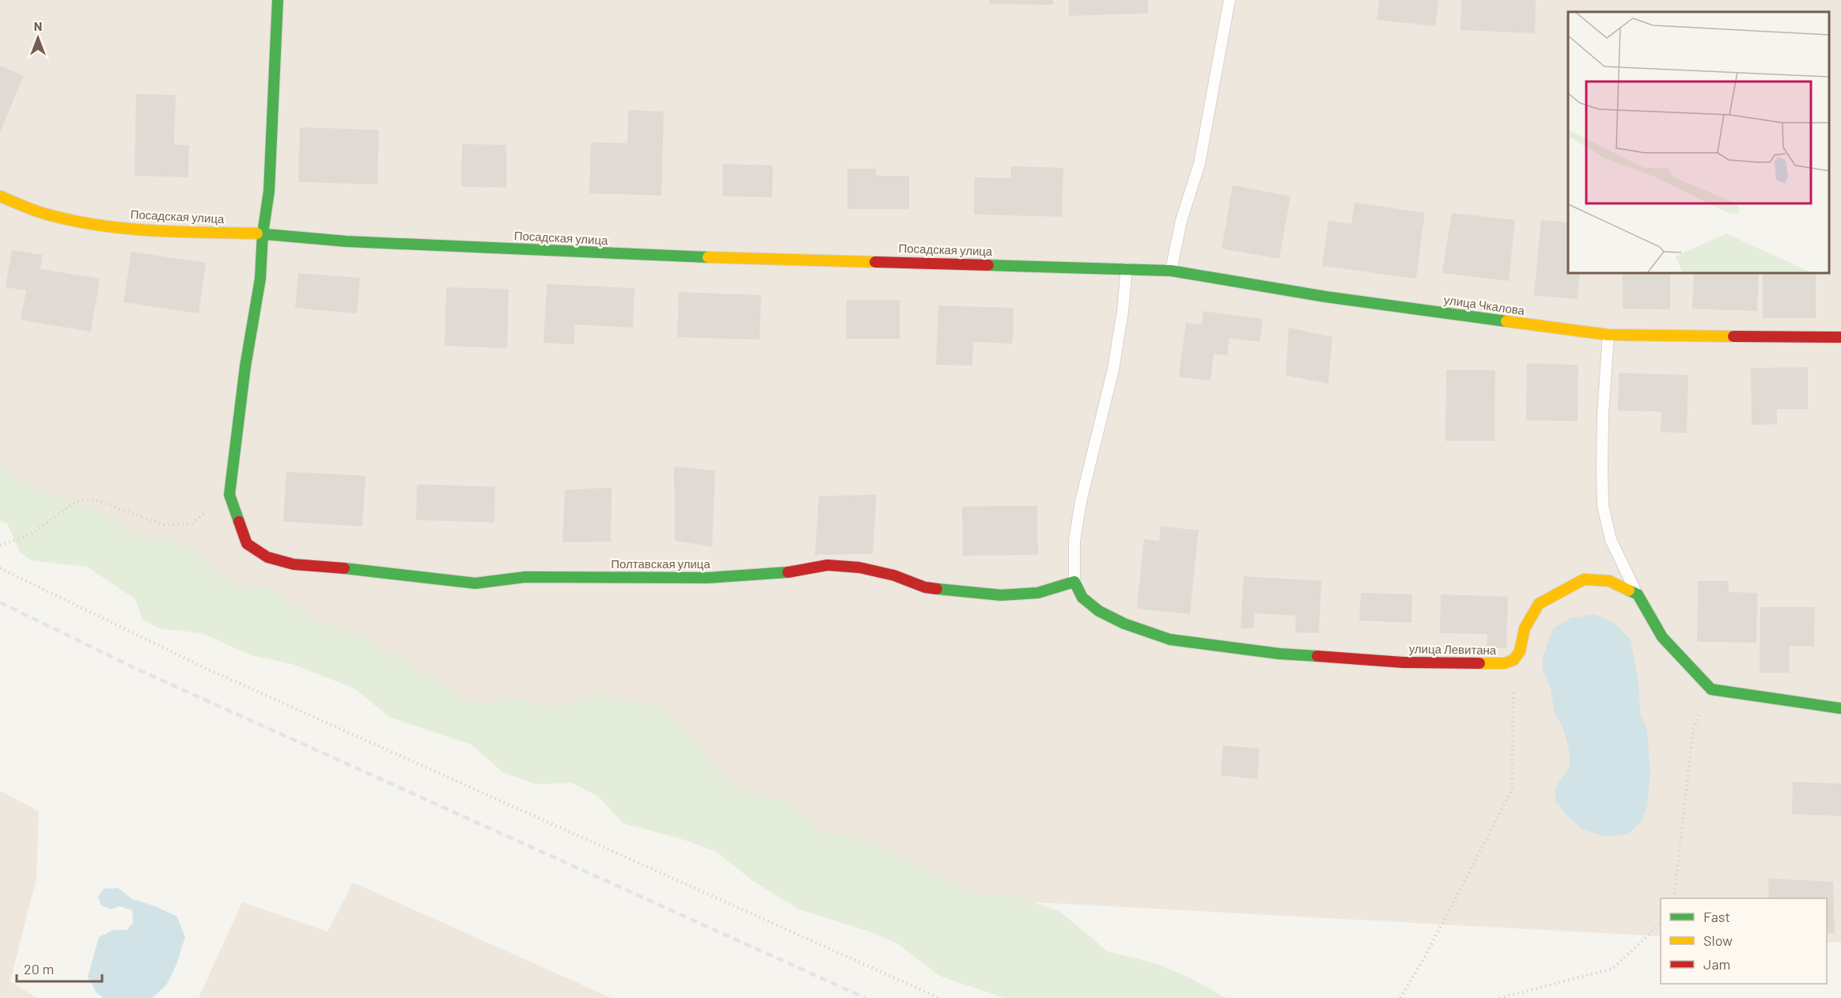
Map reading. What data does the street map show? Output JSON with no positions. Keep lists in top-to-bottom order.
{
  "streets": {
    "street": [
      "Посадская улица",
      "улица Чкалова",
      "Полтавская улица",
      "улица Левитана"
    ]
  },
  "crossings": [
    ["Посадская улица", "улица Чкалова"],
    ["Полтавская улица", "улица Левитана"]
  ],
  "legend": ["Fast", "Slow", "Jam"],
  "scale_bar": "20 m",
  "north": "top"
}
